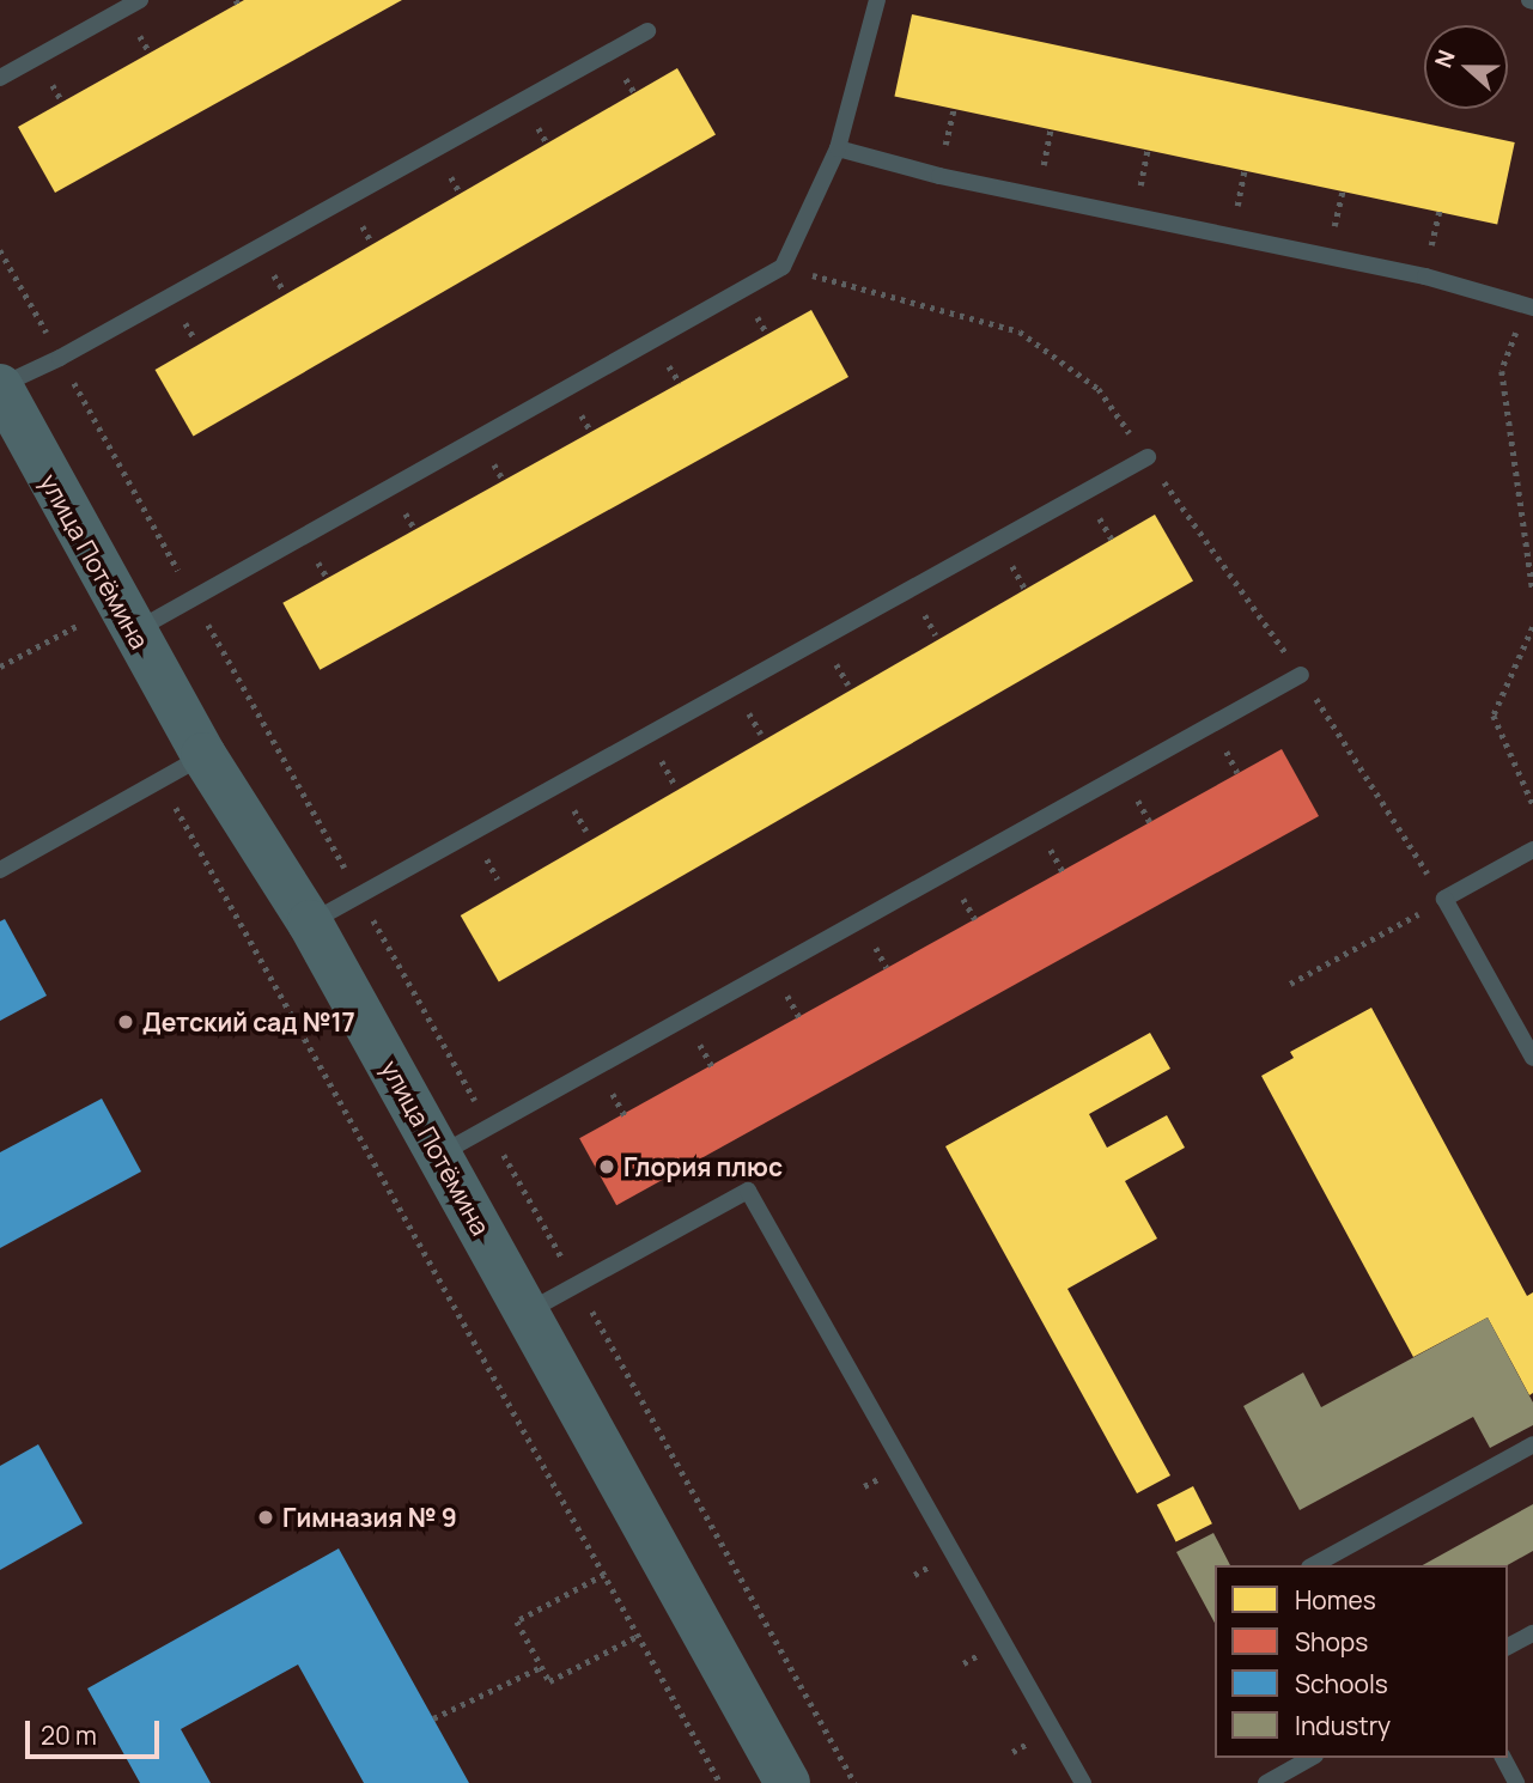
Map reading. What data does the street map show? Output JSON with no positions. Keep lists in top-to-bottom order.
{
  "streets": {
    "street": ["улица Потёмина"]
  },
  "places": ["Детский сад №17", "Глория плюс", "Гимназия № 9"],
  "legend": [
    "Homes",
    "Shops",
    "Schools",
    "Industry"
  ],
  "scale_bar": "20 m",
  "north": "left"
}
